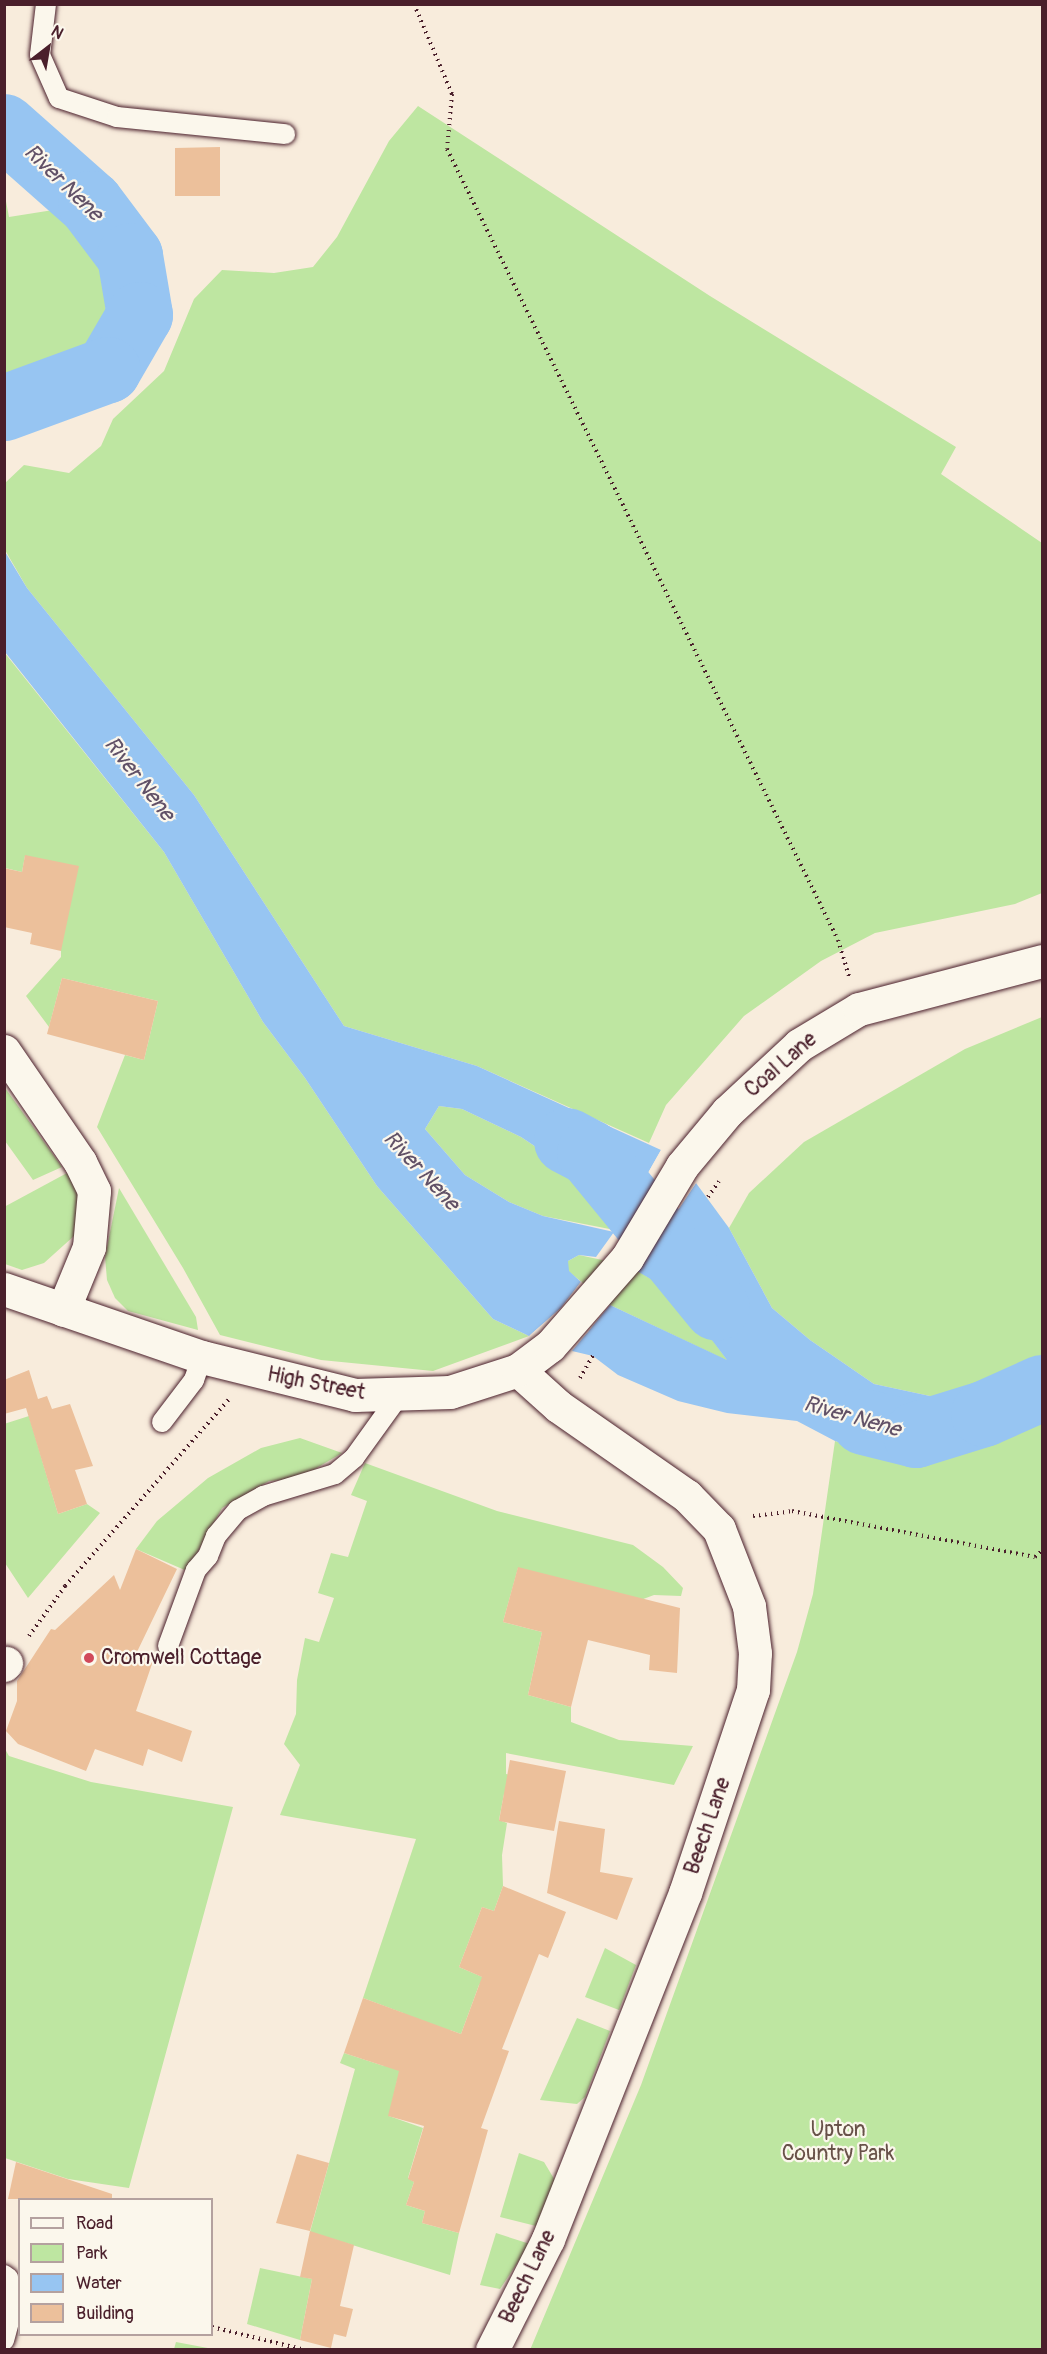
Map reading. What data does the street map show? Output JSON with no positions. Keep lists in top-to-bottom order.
{
  "streets": {
    "street": ["Coal Lane", "High Street", "Beech Lane"]
  },
  "crossings": [
    ["Coal Lane", "High Street"],
    ["High Street", "Beech Lane"]
  ],
  "water": ["River Nene"],
  "parks": ["Upton Country Park"],
  "places": ["Cromwell Cottage"],
  "legend": [
    "Road",
    "Park",
    "Water",
    "Building"
  ],
  "north": "top right"
}
